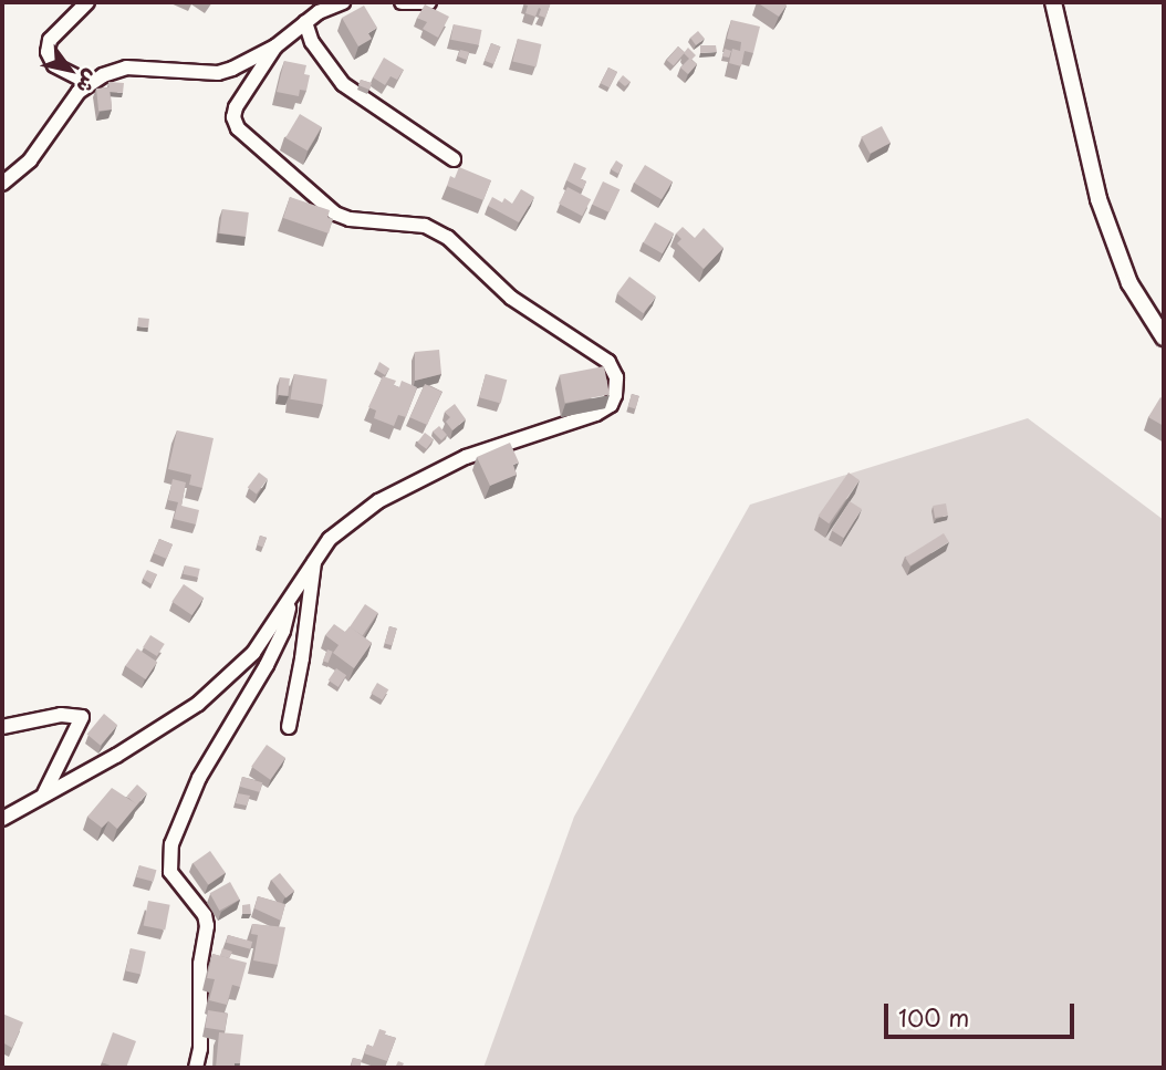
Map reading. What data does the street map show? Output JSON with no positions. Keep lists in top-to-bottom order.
{
  "scale_bar": "100 m",
  "north": "bottom right"
}
